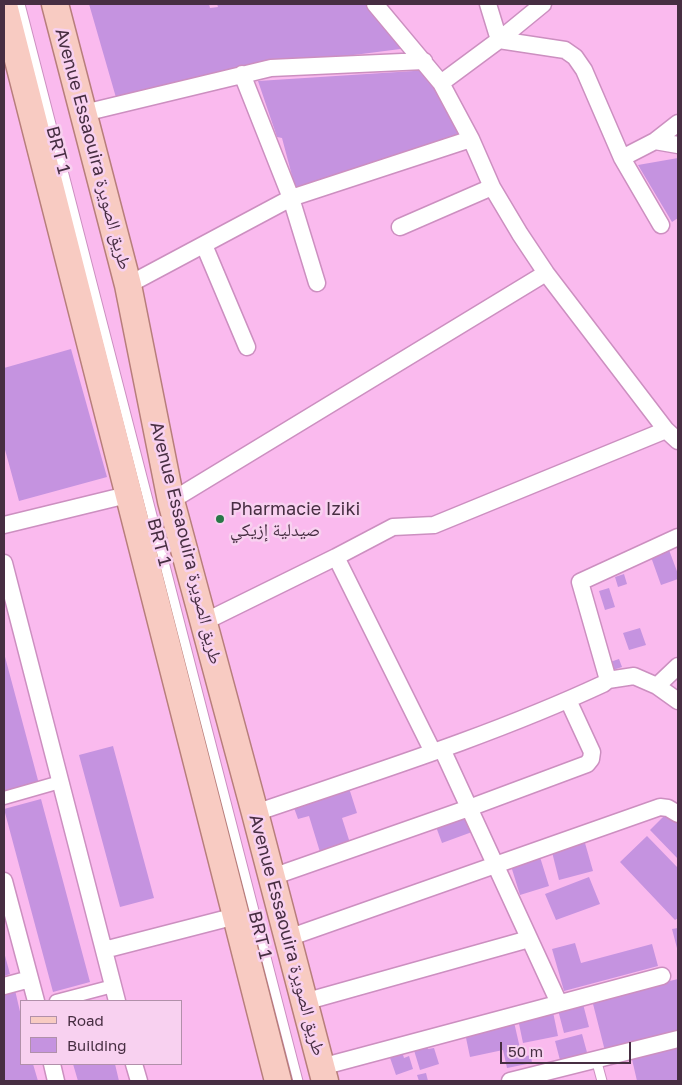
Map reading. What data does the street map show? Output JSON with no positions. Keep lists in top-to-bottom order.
{
  "streets": {
    "main road": ["Avenue Essaouira طريق الصويرة"],
    "lane": ["BRT 1"]
  },
  "places": ["Pharmacie Iziki صيدلية إزيكي"],
  "legend": ["Road", "Building"],
  "scale_bar": "50 m"
}
